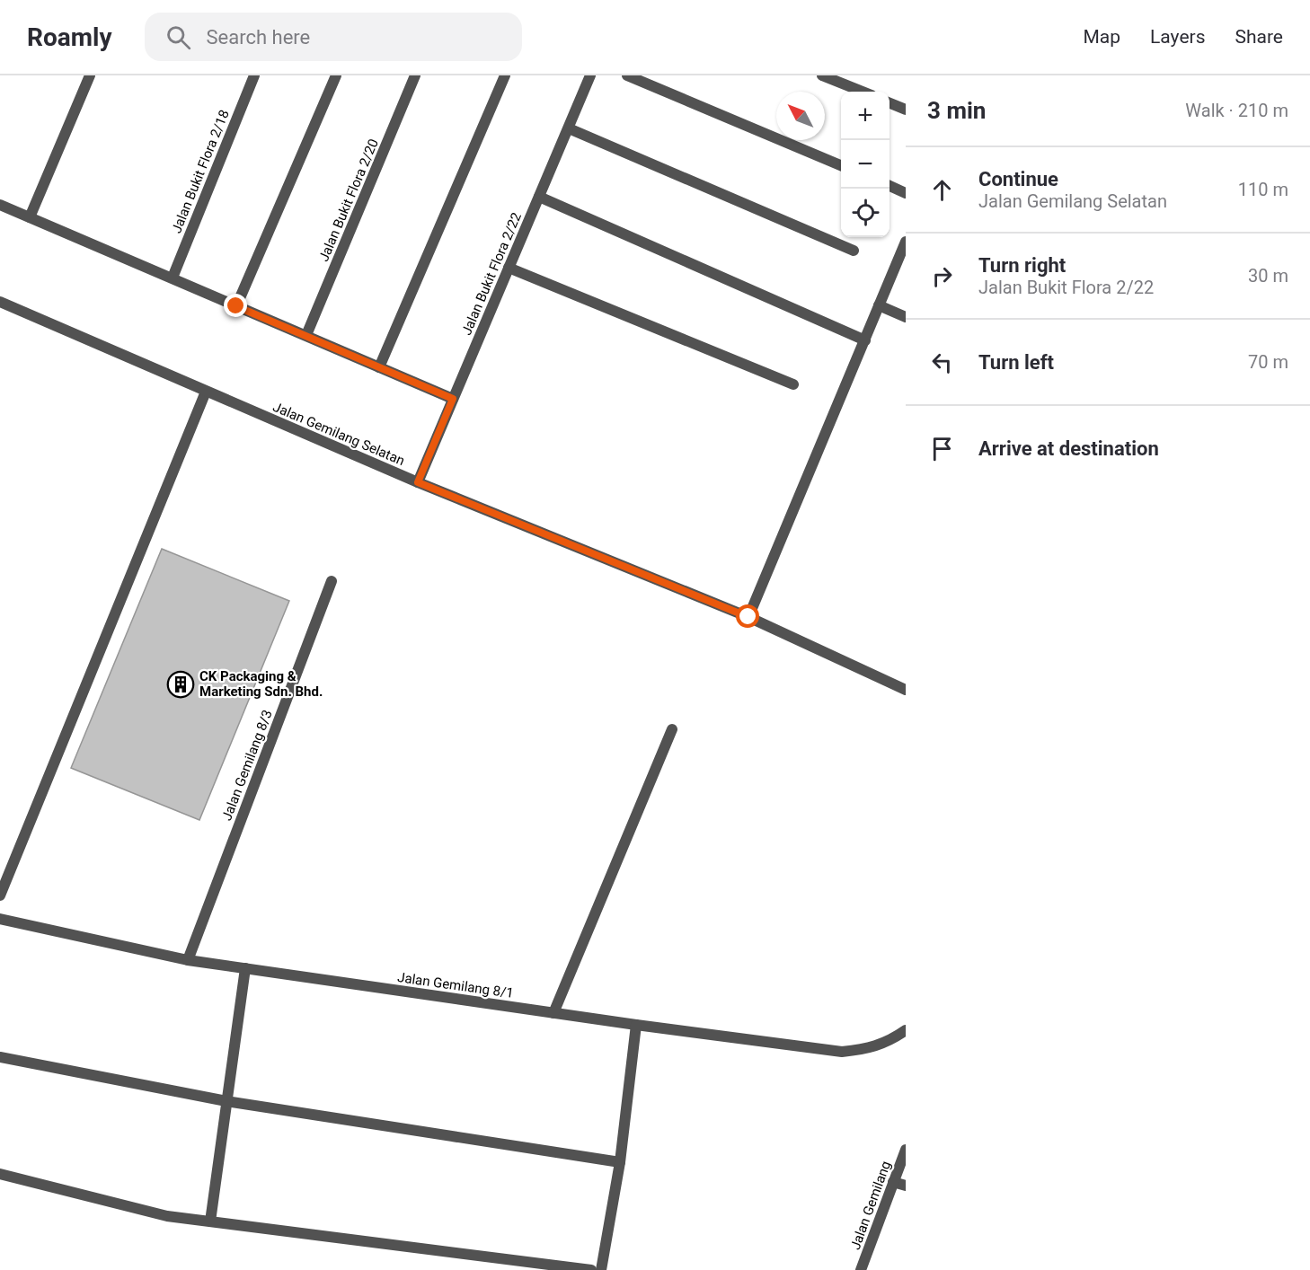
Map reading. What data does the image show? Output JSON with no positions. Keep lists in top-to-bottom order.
{
  "streets": {
    "street": [
      "Jalan Bukit Flora 2/18",
      "Jalan Bukit Flora 2/20",
      "Jalan Bukit Flora 2/22",
      "Jalan Gemilang Selatan",
      "Jalan Gemilang 8/3",
      "Jalan Gemilang 8/1",
      "Jalan Gemilang"
    ]
  },
  "crossings": [
    ["Jalan Bukit Flora 2/22", "Jalan Gemilang Selatan"],
    ["Jalan Gemilang 8/3", "Jalan Gemilang 8/1"]
  ],
  "places": {
    "building": ["CK Packaging & Marketing Sdn. Bhd."]
  },
  "north": "top left",
  "page": {
    "header": "Roamly",
    "search": "Search here",
    "nav": ["Map", "Layers", "Share"],
    "heading": ["3 min", "Walk · 210 m"],
    "map_buttons": ["+", "−"],
    "list": [
      ["Continue", "Jalan Gemilang Selatan", "110 m"],
      ["Turn right", "Jalan Bukit Flora 2/22", "30 m"],
      ["Turn left", "70 m"],
      "Arrive at destination"
    ]
  }
}
